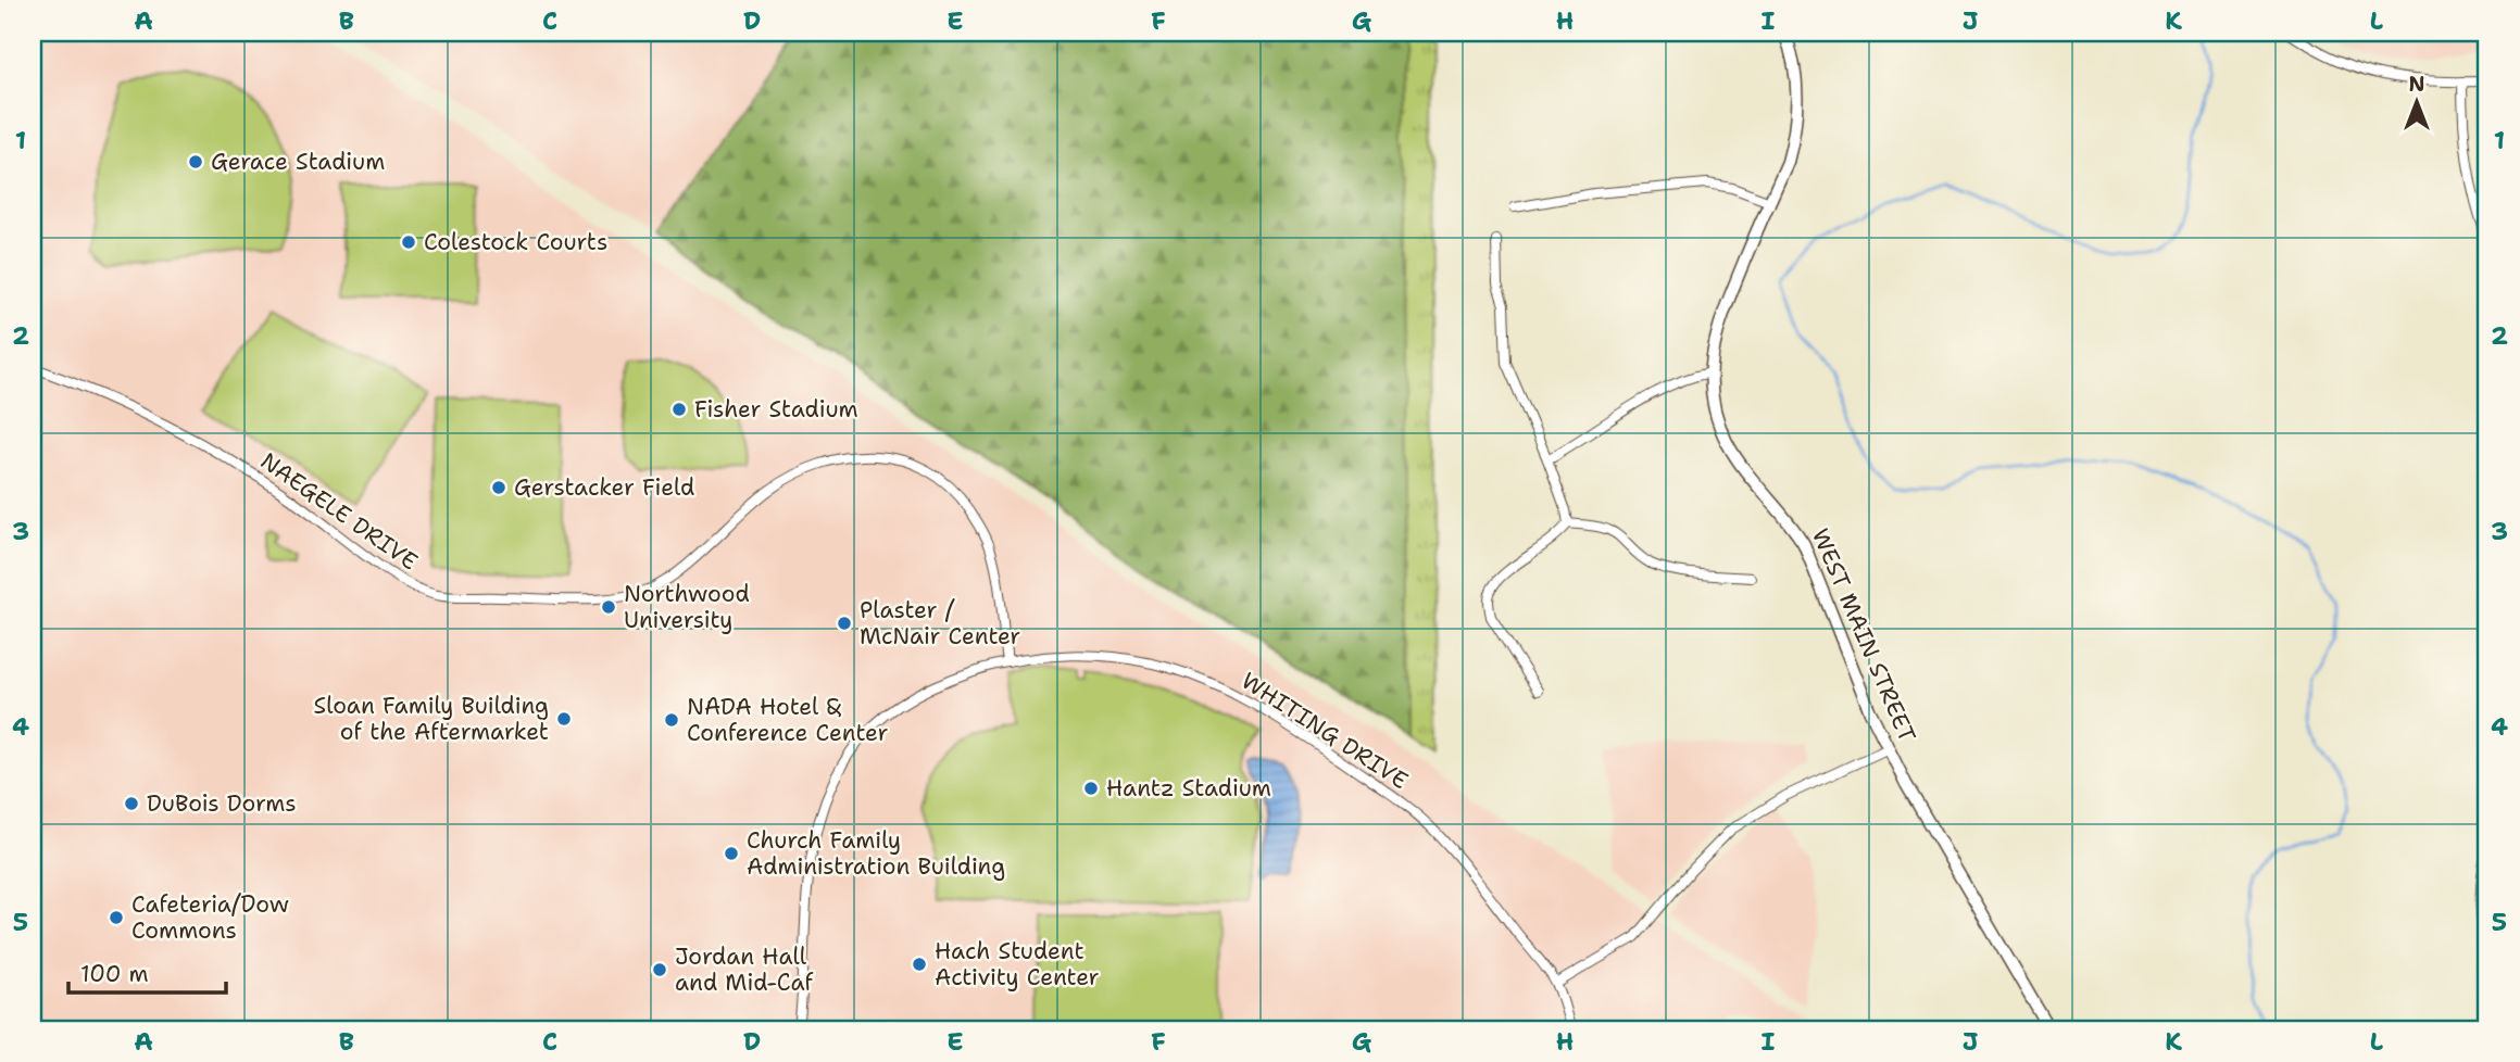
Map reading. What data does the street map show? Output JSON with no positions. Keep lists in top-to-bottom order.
{
  "streets": {
    "street": ["NAEGELE DRIVE", "WEST MAIN STREET", "WHITING DRIVE"]
  },
  "crossings": [
    ["NAEGELE DRIVE", "WHITING DRIVE"]
  ],
  "places": [
    "Gerace Stadium",
    "Colestock Courts",
    "Fisher Stadium",
    "Gerstacker Field",
    "Northwood University",
    "Plaster / McNair Center",
    "Sloan Family Building of the Aftermarket",
    "NADA Hotel & Conference Center",
    "Hantz Stadium",
    "DuBois Dorms",
    "Church Family Administration Building",
    "Cafeteria/Dow Commons",
    "Hach Student Activity Center",
    "Jordan Hall and Mid-Caf"
  ],
  "scale_bar": "100 m",
  "north": "top",
  "grid": {
    "columns": [
      "A",
      "B",
      "C",
      "D",
      "E",
      "F",
      "G",
      "H",
      "I",
      "J",
      "K",
      "L"
    ],
    "rows": [
      "1",
      "2",
      "3",
      "4",
      "5"
    ]
  }
}
